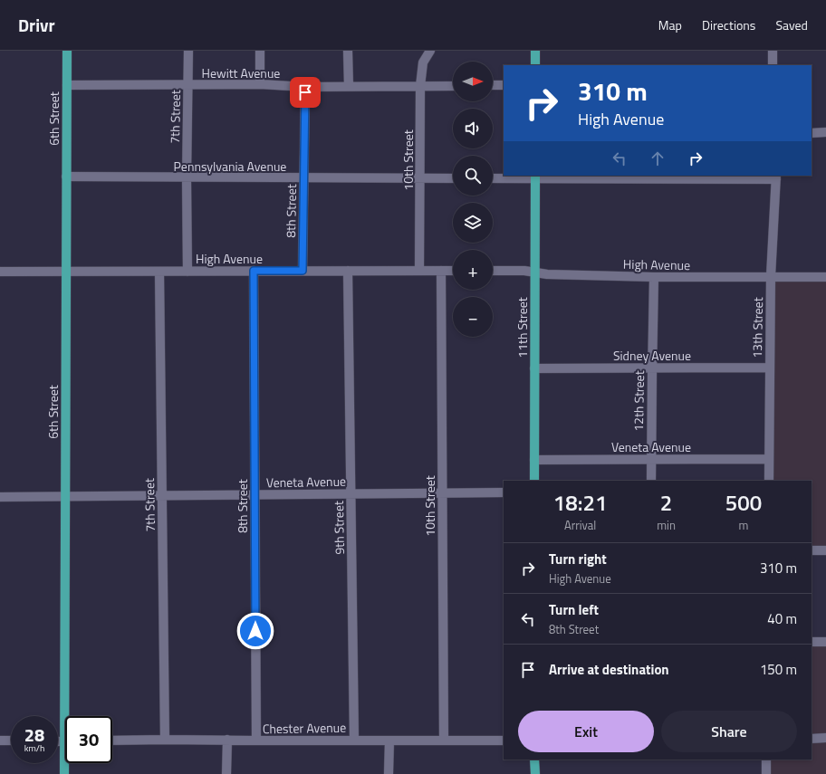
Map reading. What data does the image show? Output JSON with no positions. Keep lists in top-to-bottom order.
{
  "streets": {
    "main road": ["6th Street", "11th Street"],
    "street": [
      "Hewitt Avenue",
      "7th Street",
      "10th Street",
      "Pennsylvania Avenue",
      "8th Street",
      "High Avenue",
      "13th Street",
      "Sidney Avenue",
      "12th Street",
      "Veneta Avenue",
      "9th Street",
      "Chester Avenue"
    ]
  },
  "crossings": [
    ["Hewitt Avenue", "7th Street"],
    ["Hewitt Avenue", "6th Street"],
    ["Hewitt Avenue", "10th Street"],
    ["Hewitt Avenue", "8th Street"],
    ["7th Street", "Pennsylvania Avenue"],
    ["7th Street", "High Avenue"],
    ["7th Street", "Veneta Avenue"],
    ["7th Street", "Chester Avenue"],
    ["6th Street", "Pennsylvania Avenue"],
    ["6th Street", "High Avenue"],
    ["6th Street", "Veneta Avenue"],
    ["10th Street", "Pennsylvania Avenue"],
    ["10th Street", "High Avenue"],
    ["10th Street", "Veneta Avenue"],
    ["10th Street", "Chester Avenue"],
    ["Pennsylvania Avenue", "8th Street"],
    ["8th Street", "High Avenue"],
    ["8th Street", "Veneta Avenue"],
    ["8th Street", "Chester Avenue"],
    ["High Avenue", "11th Street"],
    ["High Avenue", "13th Street"],
    ["High Avenue", "12th Street"],
    ["High Avenue", "9th Street"],
    ["11th Street", "Sidney Avenue"],
    ["11th Street", "Veneta Avenue"],
    ["13th Street", "Sidney Avenue"],
    ["13th Street", "Veneta Avenue"],
    ["Sidney Avenue", "12th Street"],
    ["12th Street", "Veneta Avenue"],
    ["Veneta Avenue", "9th Street"],
    ["9th Street", "Chester Avenue"]
  ],
  "north": "right",
  "page": {
    "header": "Drivr",
    "nav": ["Map", "Directions", "Saved"],
    "map_buttons": ["+", "−"],
    "turn": ["310 m", "High Avenue"],
    "eta": [
      "18:21",
      "Arrival",
      "2",
      "min",
      "500",
      "m"
    ],
    "list": [
      {
        "name": "Turn right",
        "note": "High Avenue",
        "value": "310 m"
      },
      {
        "name": "Turn left",
        "note": "8th Street",
        "value": "40 m"
      },
      {
        "name": "Arrive at destination",
        "value": "150 m"
      }
    ],
    "buttons": ["Exit", "Share"],
    "speed": "28 km/h",
    "limit": "30"
  }
}
